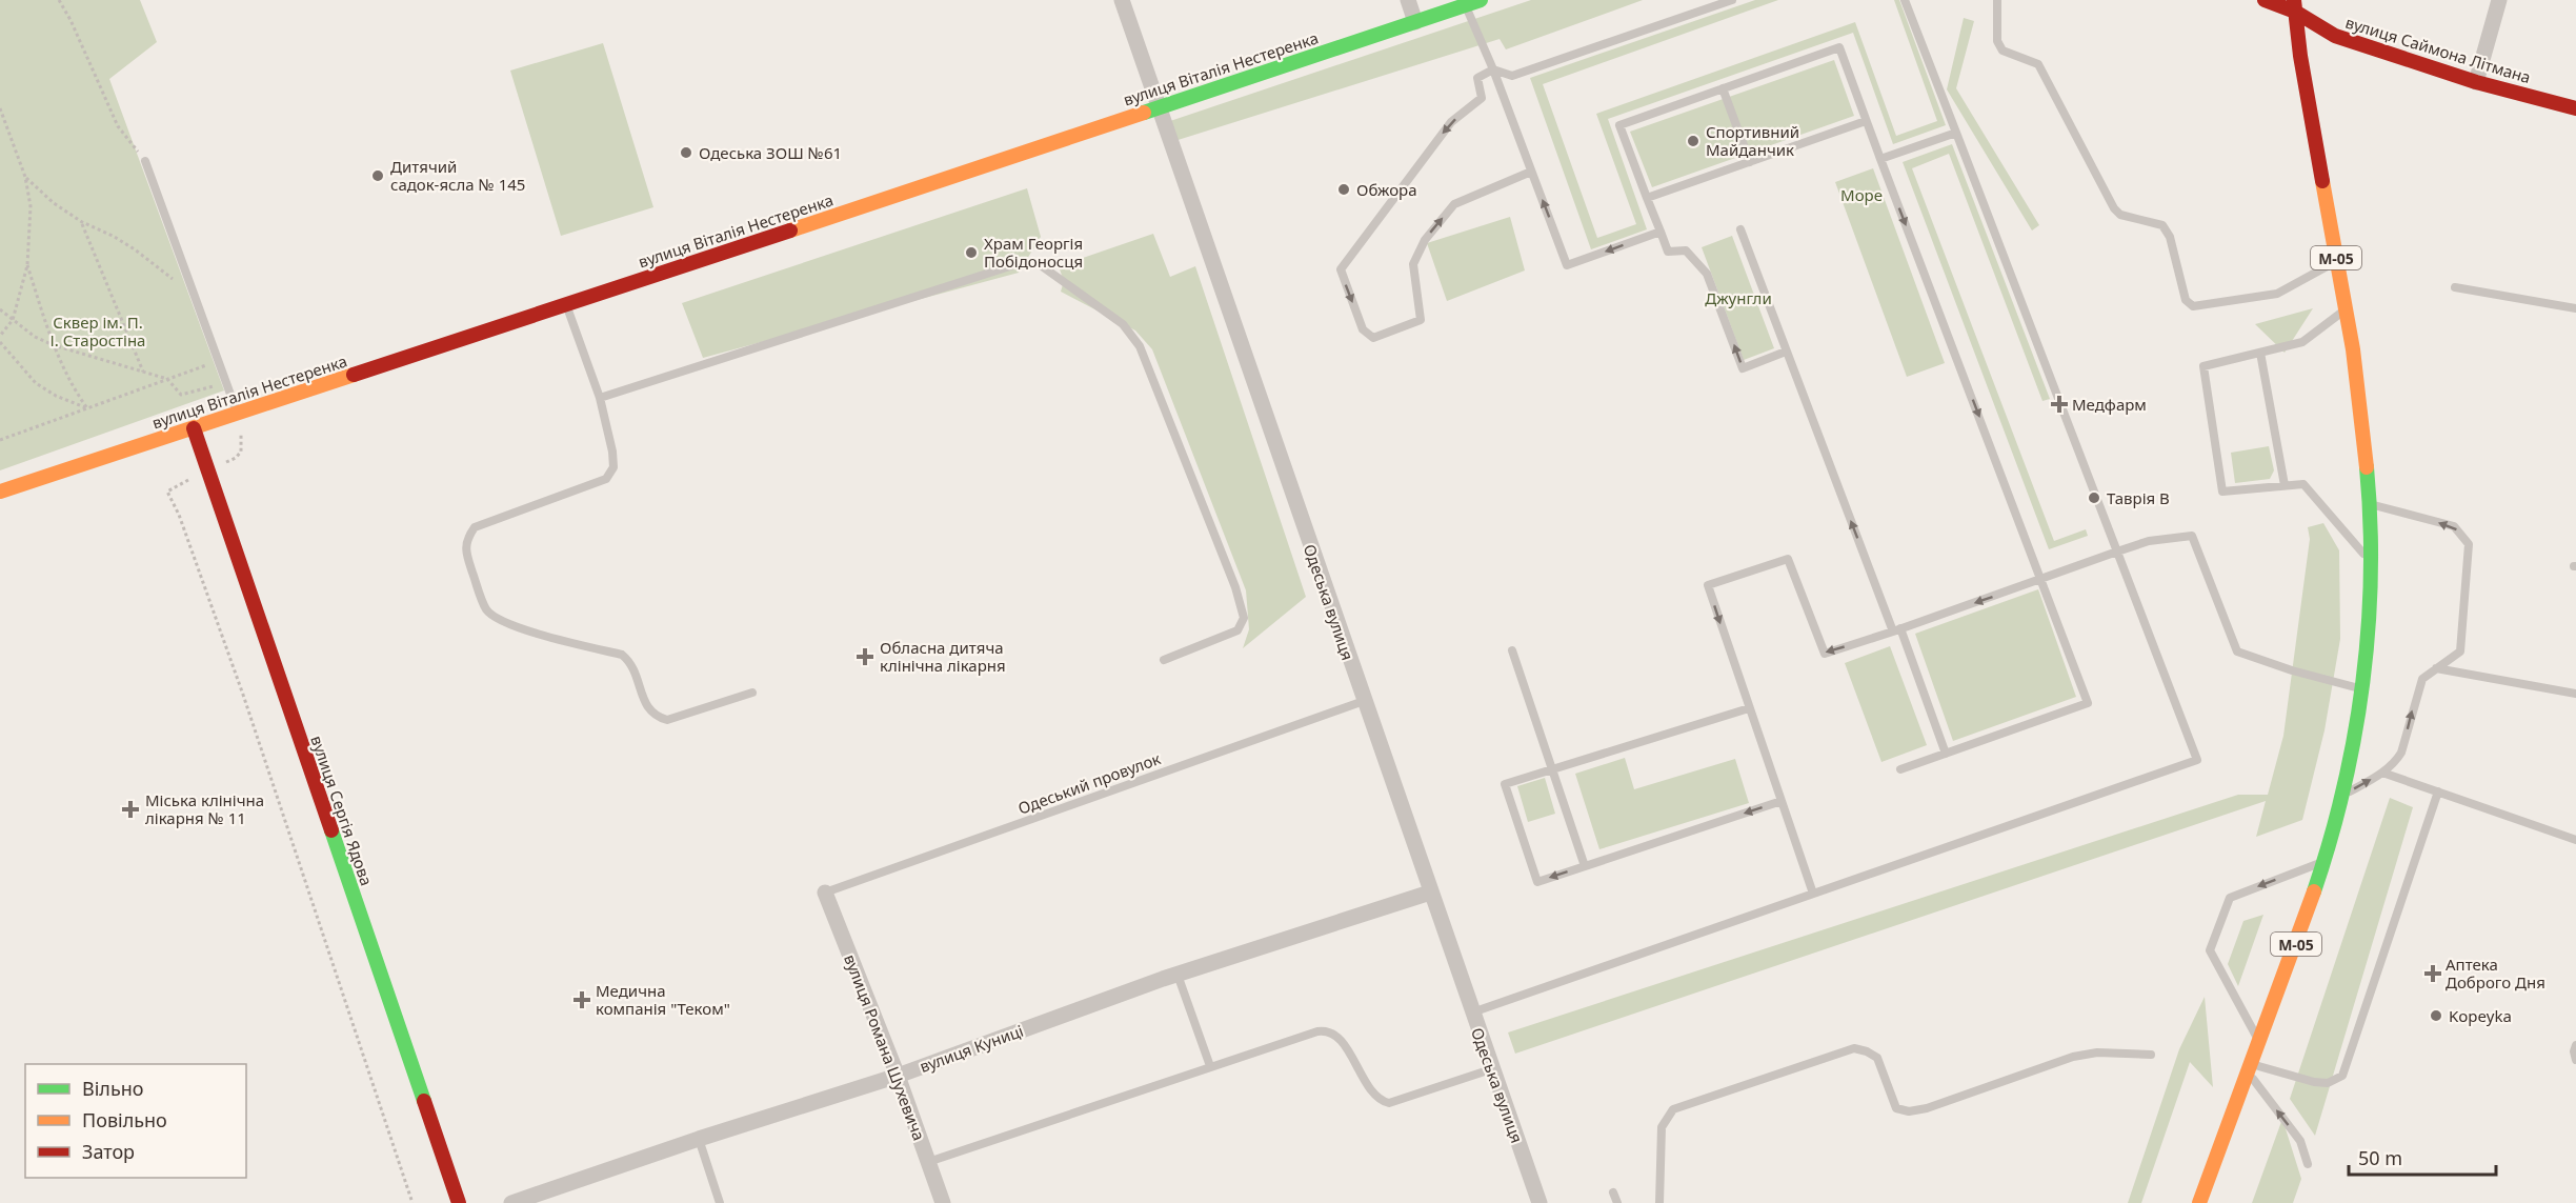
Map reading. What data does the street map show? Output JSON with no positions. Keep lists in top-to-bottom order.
{
  "streets": {
    "main road": [
      "вулиця Саймона Літмана",
      "вулиця Віталія Нестеренка",
      "М-05",
      "вулиця Сергія Ядова"
    ],
    "street": ["Одеська вулиця", "вулиця Романа Шухевича", "вулиця Куниці"],
    "lane": ["Одеський провулок"]
  },
  "crossings": [
    ["вулиця Саймона Літмана", "М-05"],
    ["вулиця Віталія Нестеренка", "Одеська вулиця"],
    ["вулиця Віталія Нестеренка", "вулиця Сергія Ядова"],
    ["Одеська вулиця", "Одеський провулок"],
    ["Одеська вулиця", "вулиця Куниці"],
    ["Одеський провулок", "вулиця Романа Шухевича"],
    ["вулиця Романа Шухевича", "вулиця Куниці"]
  ],
  "parks": ["Море", "Джунгли", "Сквер ім. П. І. Старостіна"],
  "places": {
    "other": [
      "Спортивний Майданчик",
      "Одеська ЗОШ №61",
      "Дитячий садок-ясла № 145",
      "Обжора",
      "Храм Георгія Побідоносця",
      "Таврія В",
      "Kopeyka"
    ],
    "health": [
      "Медфарм",
      "Обласна дитяча клінічна лікарня",
      "Міська клінічна лікарня № 11",
      "Аптека Доброго Дня",
      "Медична компанія \"Теком\""
    ]
  },
  "legend": ["Вільно", "Повільно", "Затор"],
  "scale_bar": "50 m"
}
